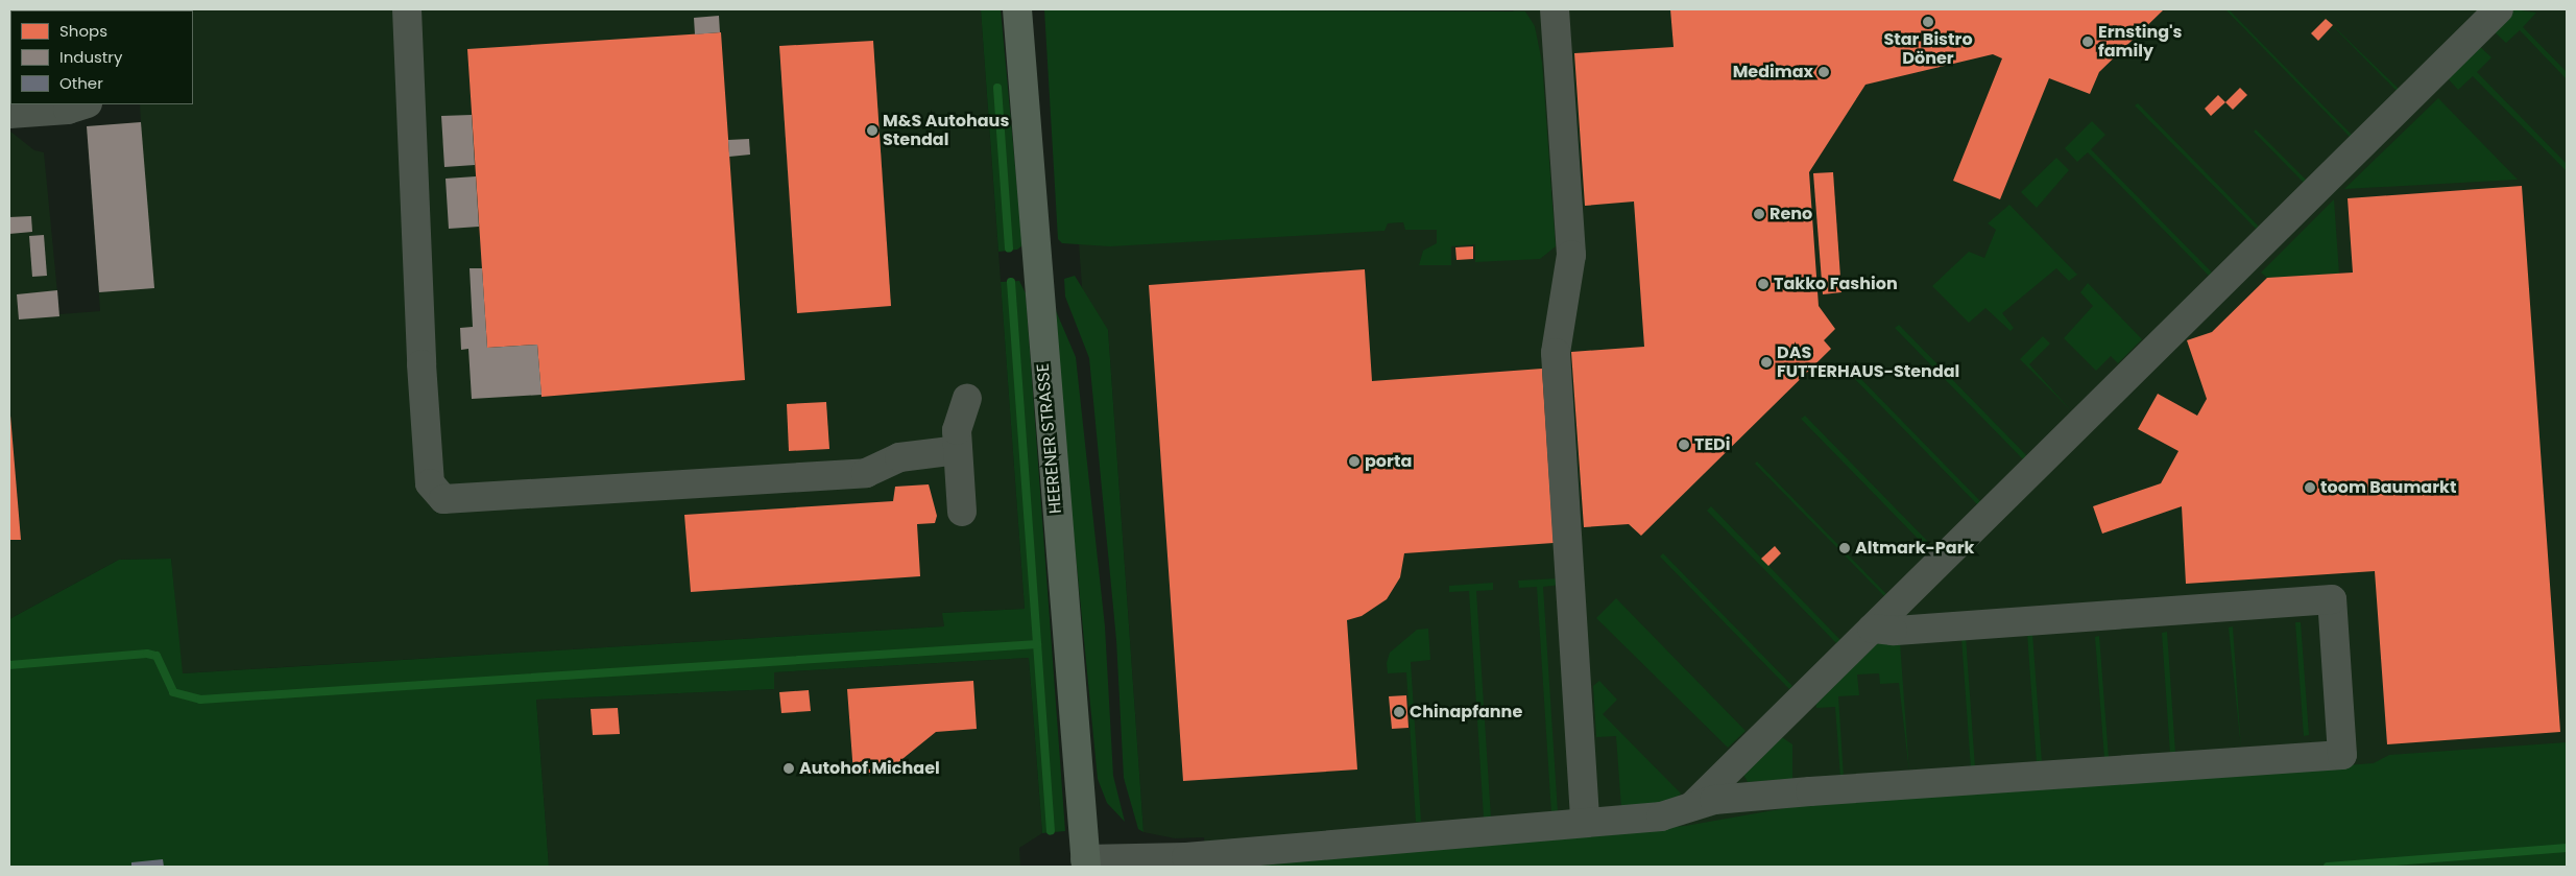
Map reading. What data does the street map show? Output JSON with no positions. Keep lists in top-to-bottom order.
{
  "streets": {
    "main road": ["HEERENER STRASSE"]
  },
  "places": [
    "Star Bistro Döner",
    "Ernsting's family",
    "Medimax",
    "M&S Autohaus Stendal",
    "Reno",
    "Takko Fashion",
    "DAS FUTTERHAUS-Stendal",
    "TEDi",
    "porta",
    "toom Baumarkt",
    "Altmark-Park",
    "Chinapfanne",
    "Autohof Michael"
  ],
  "legend": ["Shops", "Industry", "Other"]
}
